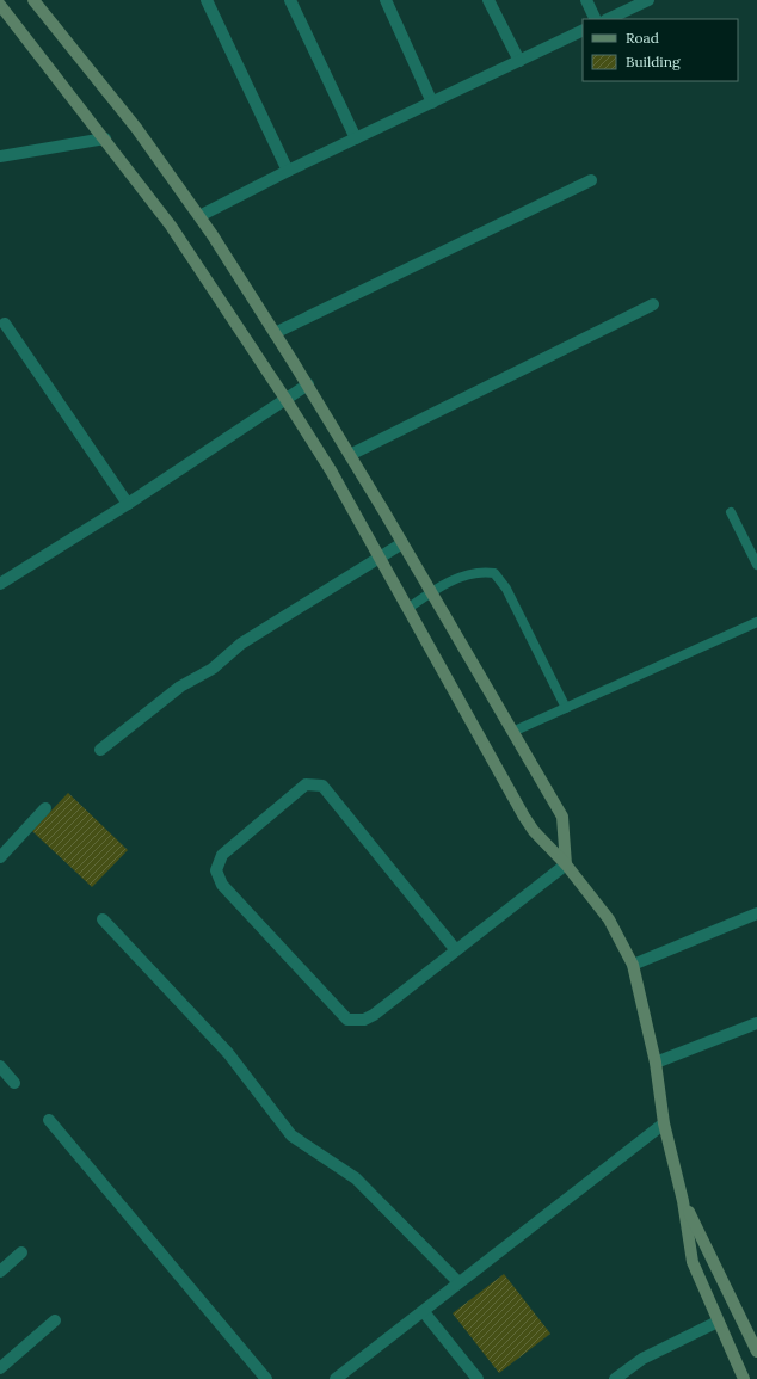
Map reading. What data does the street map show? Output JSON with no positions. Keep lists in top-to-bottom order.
{
  "legend": ["Road", "Building"]
}
